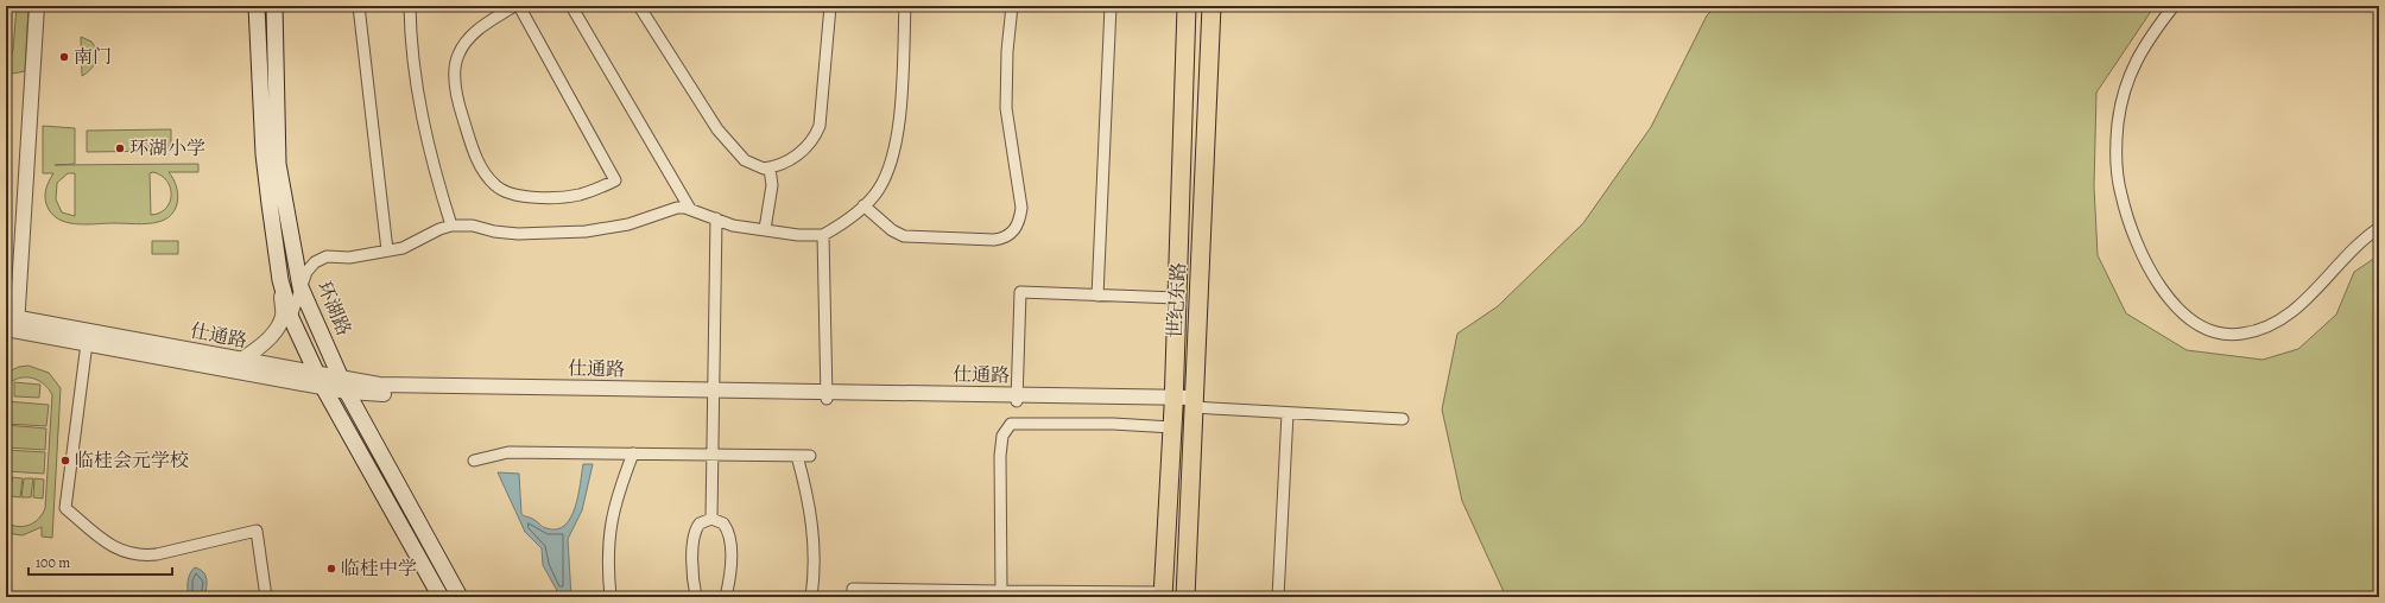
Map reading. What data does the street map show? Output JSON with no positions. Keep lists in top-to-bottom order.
{
  "streets": {
    "main road": ["世纪东路", "环湖路"],
    "street": ["仕通路"]
  },
  "crossings": [
    ["世纪东路", "仕通路"],
    ["环湖路", "仕通路"]
  ],
  "places": [
    "南门",
    "环湖小学",
    "临桂会元学校",
    "临桂中学"
  ],
  "scale_bar": "100 m"
}
